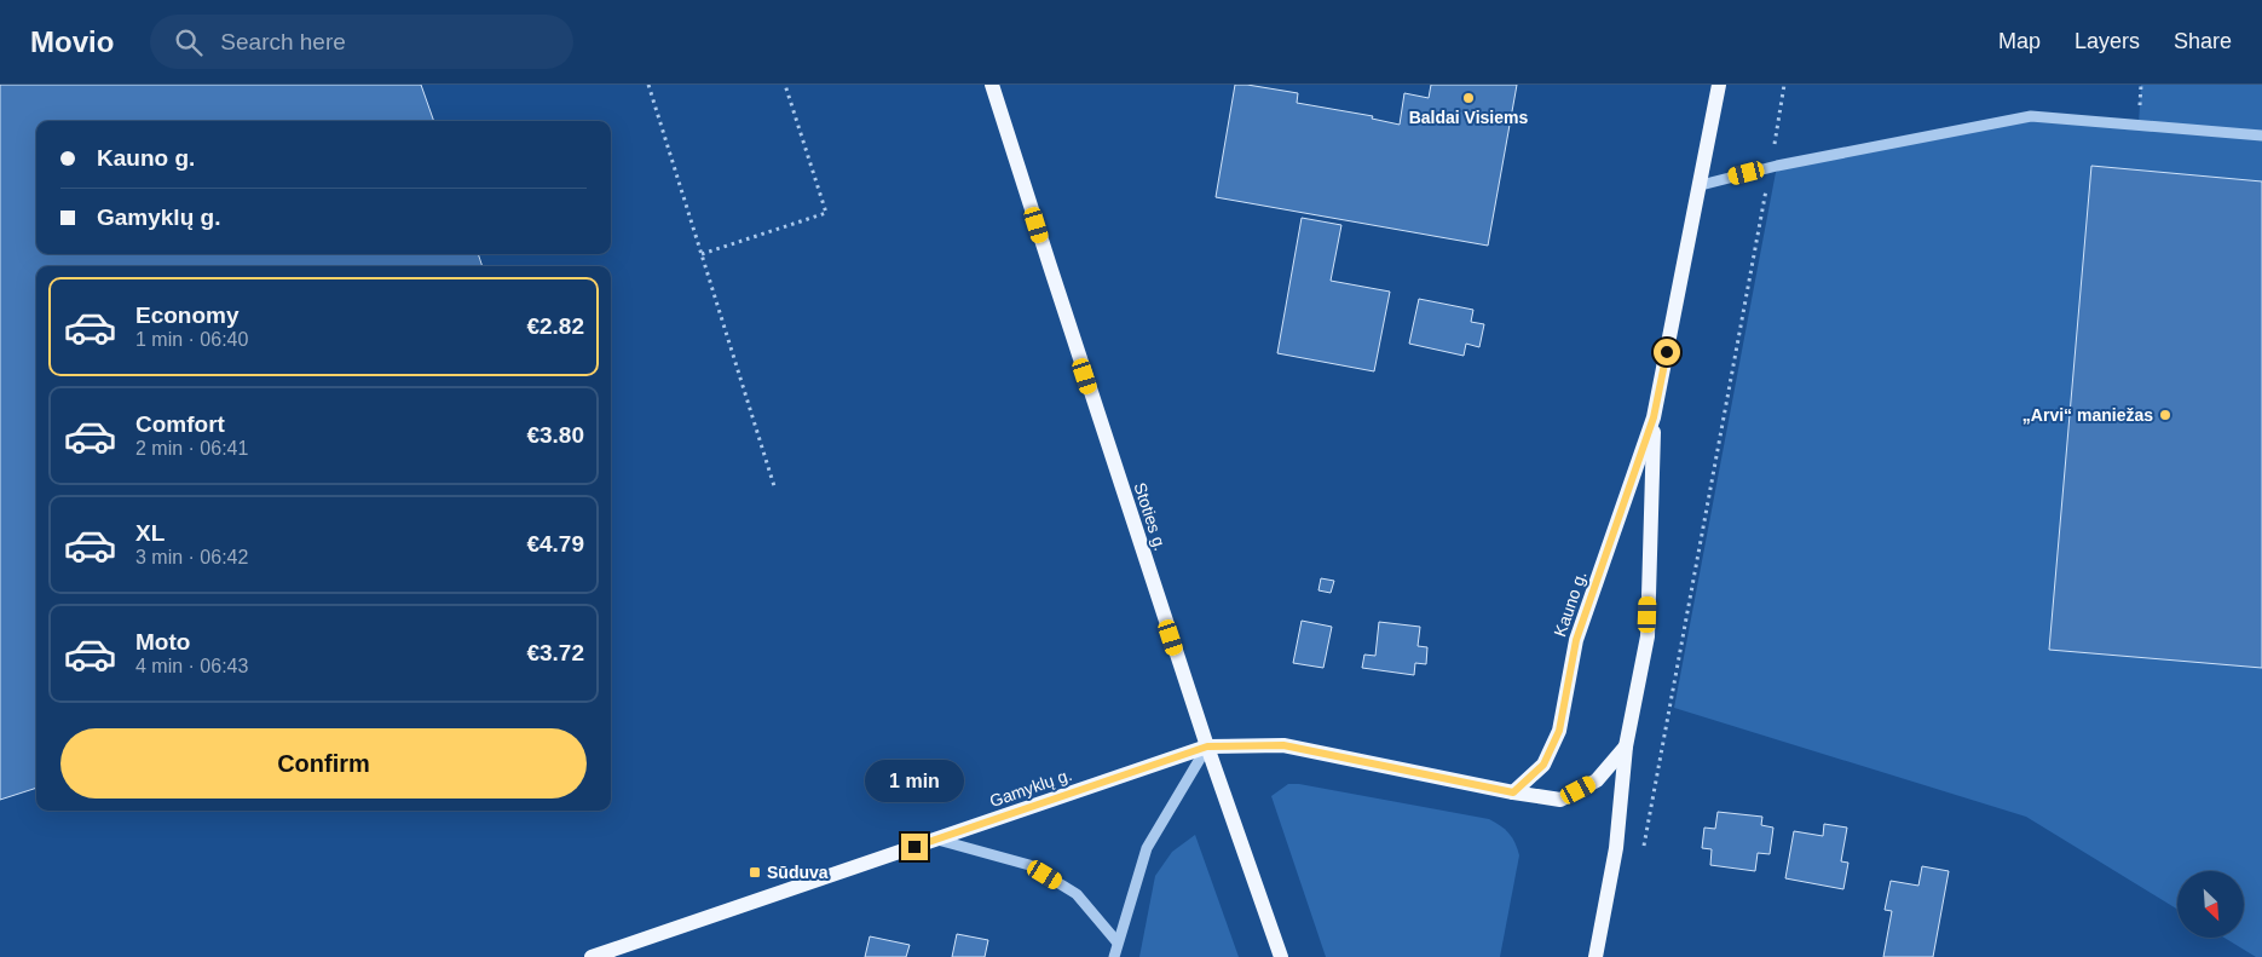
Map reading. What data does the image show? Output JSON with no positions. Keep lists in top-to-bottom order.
{
  "streets": {
    "main road": ["Stoties g.", "Kauno g.", "Gamyklų g."]
  },
  "crossings": [
    ["Stoties g.", "Kauno g."],
    ["Stoties g.", "Gamyklų g."],
    ["Kauno g.", "Gamyklų g."]
  ],
  "places": {
    "other": ["Baldai Visiems", "„Arvi“ maniežas"],
    "transit": ["Sūduva"]
  },
  "north": "bottom right",
  "page": {
    "header": "Movio",
    "search": "Search here",
    "nav": ["Map", "Layers", "Share"],
    "banner": ["Kauno g.", "Gamyklų g."],
    "list": [
      {
        "name": "Economy",
        "note": "1 min · 06:40",
        "value": "€2.82"
      },
      {
        "name": "Comfort",
        "note": "2 min · 06:41",
        "value": "€3.80"
      },
      {
        "name": "XL",
        "note": "3 min · 06:42",
        "value": "€4.79"
      },
      {
        "name": "Moto",
        "note": "4 min · 06:43",
        "value": "€3.72"
      }
    ],
    "buttons": "Confirm",
    "bubble": "1 min"
  }
}
